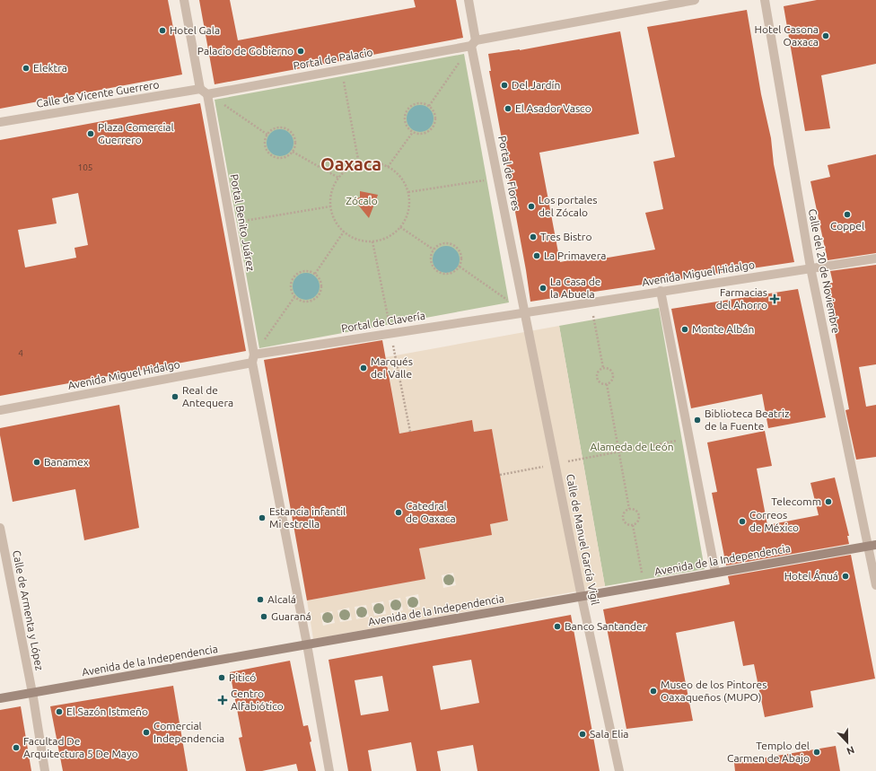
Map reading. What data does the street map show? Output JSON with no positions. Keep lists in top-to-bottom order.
{
  "streets": {
    "main road": ["Avenida de la Independencia"],
    "street": [
      "Portal de Palacio",
      "Calle de Vicente Guerrero",
      "Portal de Flores",
      "Portal Benito Juárez",
      "Calle del 20 de Noviembre",
      "Avenida Miguel Hidalgo",
      "Portal de Clavería",
      "Calle de Manuel García Vigil",
      "Calle de Armenta y López"
    ]
  },
  "crossings": [
    ["Portal de Palacio", "Calle de Vicente Guerrero"],
    ["Portal de Palacio", "Portal de Flores"],
    ["Portal de Palacio", "Portal Benito Juárez"],
    ["Calle de Vicente Guerrero", "Portal Benito Juárez"],
    ["Portal de Flores", "Avenida Miguel Hidalgo"],
    ["Portal de Flores", "Portal de Clavería"],
    ["Portal de Flores", "Calle de Manuel García Vigil"],
    ["Portal Benito Juárez", "Avenida Miguel Hidalgo"],
    ["Portal Benito Juárez", "Portal de Clavería"],
    ["Portal Benito Juárez", "Avenida de la Independencia"],
    ["Calle del 20 de Noviembre", "Avenida Miguel Hidalgo"],
    ["Calle del 20 de Noviembre", "Avenida de la Independencia"],
    ["Avenida Miguel Hidalgo", "Portal de Clavería"],
    ["Avenida Miguel Hidalgo", "Calle de Manuel García Vigil"],
    ["Portal de Clavería", "Calle de Manuel García Vigil"],
    ["Calle de Manuel García Vigil", "Avenida de la Independencia"],
    ["Avenida de la Independencia", "Calle de Armenta y López"]
  ],
  "districts": ["Oaxaca"],
  "parks": ["Zócalo", "Alameda de León"],
  "places": {
    "other": [
      "Hotel Gala",
      "Hotel Casona Oaxaca",
      "Palacio de Gobierno",
      "Elektra",
      "Del Jardín",
      "El Asador Vasco",
      "Plaza Comercial Guerrero",
      "Los portales del Zócalo",
      "Coppel",
      "Tres Bistro",
      "La Primavera",
      "La Casa de la Abuela",
      "Monte Albán",
      "Marqués del Valle",
      "Real de Antequera",
      "Biblioteca Beatriz de la Fuente",
      "Banamex",
      "Telecomm",
      "Catedral de Oaxaca",
      "Estancia infantil Mi estrella",
      "Correos de México",
      "Hotel Ánuá",
      "Alcalá",
      "Guaraná",
      "Banco Santander",
      "Piticó",
      "Museo de los Pintores Oaxaqueños (MUPO)",
      "El Sazón Istmeño",
      "Comercial Independencia",
      "Sala Elia",
      "Facultad De Arquitectura 5 De Mayo",
      "Templo del Carmen de Abajo"
    ],
    "health": ["Farmacias del Ahorro", "Centro Alfabiótico"]
  },
  "house_numbers": ["105", "4"],
  "north": "bottom"
}
